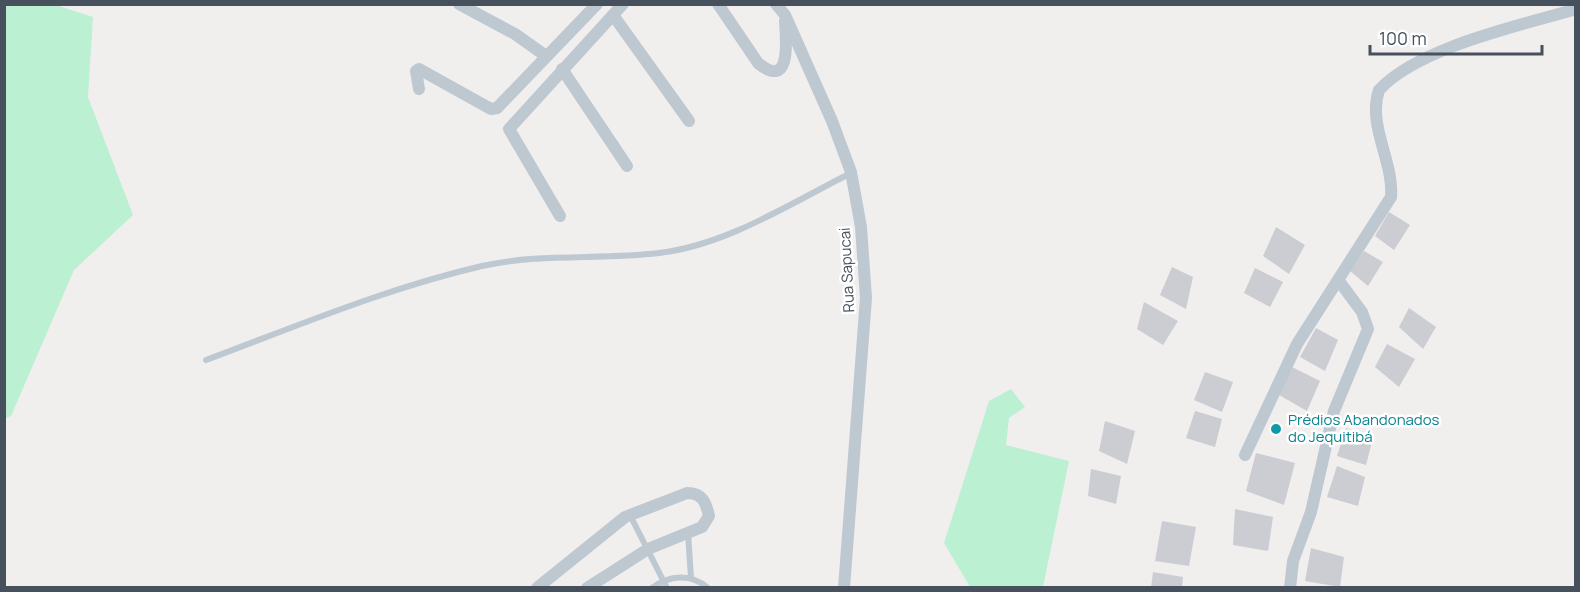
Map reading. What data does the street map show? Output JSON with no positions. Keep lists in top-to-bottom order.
{
  "streets": {
    "street": ["Rua Sapucai"]
  },
  "places": ["Prédios Abandonados do Jequitibá"],
  "scale_bar": "100 m"
}
